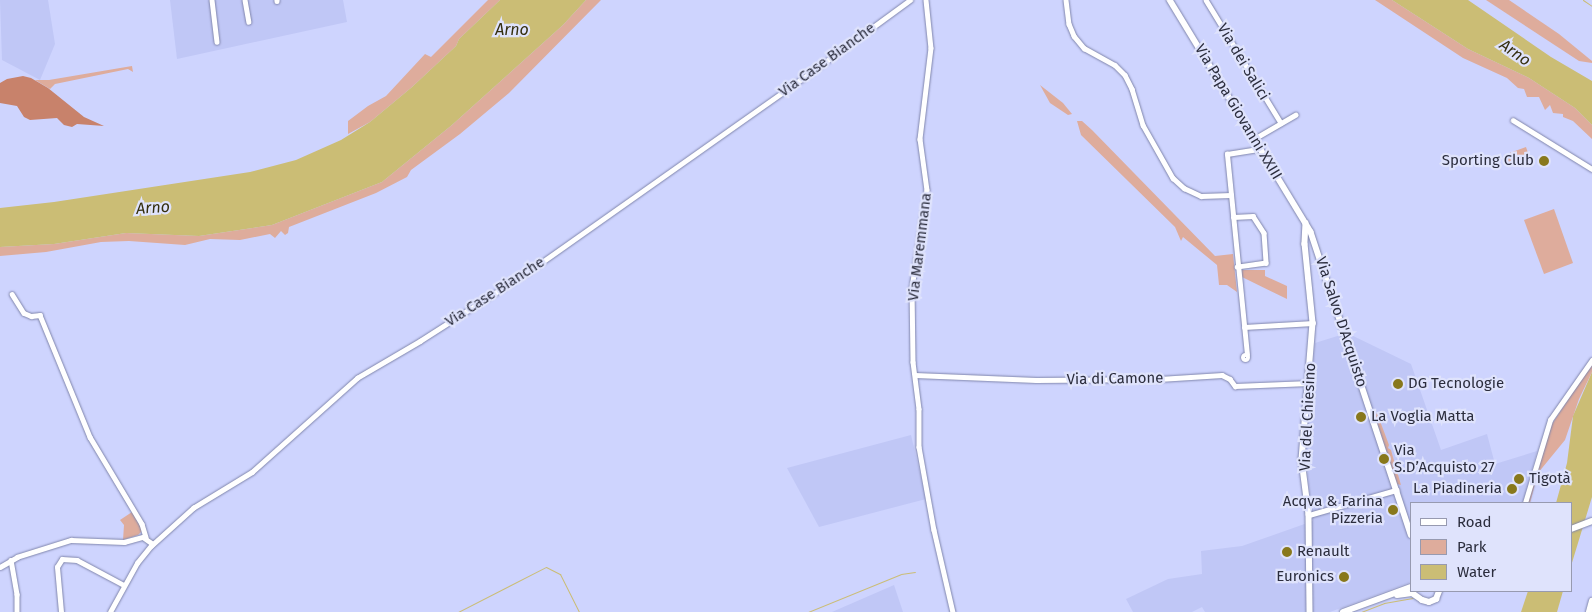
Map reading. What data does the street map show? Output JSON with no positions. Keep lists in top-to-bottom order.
{
  "streets": {
    "main road": ["Via Papa Giovanni XXIII", "Via Salvo D'Acquisto", "Via del Chiesino"],
    "street": [
      "Via Case Bianche",
      "Via dei Salici",
      "Via Maremmana",
      "Via di Camone"
    ]
  },
  "crossings": [
    ["Via Papa Giovanni XXIII", "Via Salvo D'Acquisto"],
    ["Via Papa Giovanni XXIII", "Via del Chiesino"],
    ["Via Maremmana", "Via di Camone"],
    ["Via Salvo D'Acquisto", "Via del Chiesino"],
    ["Via di Camone", "Via del Chiesino"]
  ],
  "water": ["Arno"],
  "places": [
    "Sporting Club",
    "DG Tecnologie",
    "La Voglia Matta",
    "Via S.D’Acquisto 27",
    "Tigotà",
    "La Piadineria",
    "Acqva & Farina Pizzeria",
    "Renault",
    "Euronics"
  ],
  "legend": ["Road", "Park", "Water"]
}
